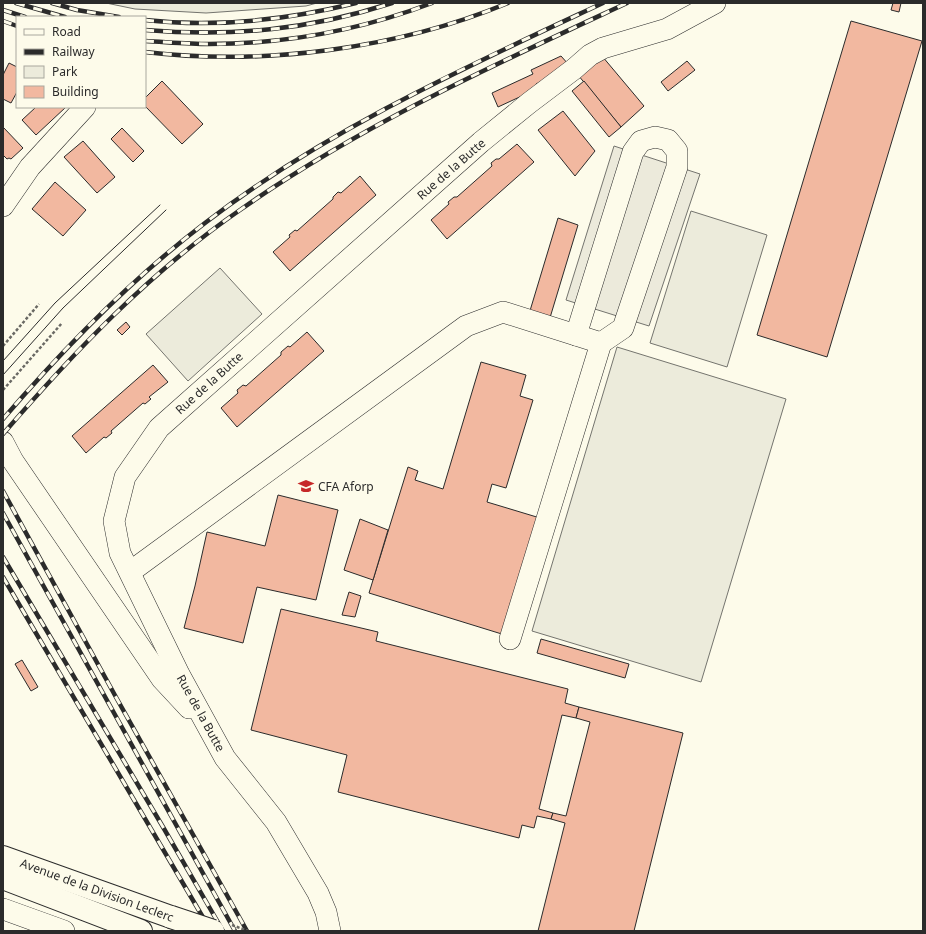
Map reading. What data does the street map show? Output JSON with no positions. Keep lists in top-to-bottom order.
{
  "streets": {
    "main road": ["Avenue de la Division Leclerc"],
    "street": ["Rue de la Butte"]
  },
  "places": {
    "school or university": ["CFA Aforp"]
  },
  "legend": [
    "Road",
    "Railway",
    "Park",
    "Building"
  ]
}
